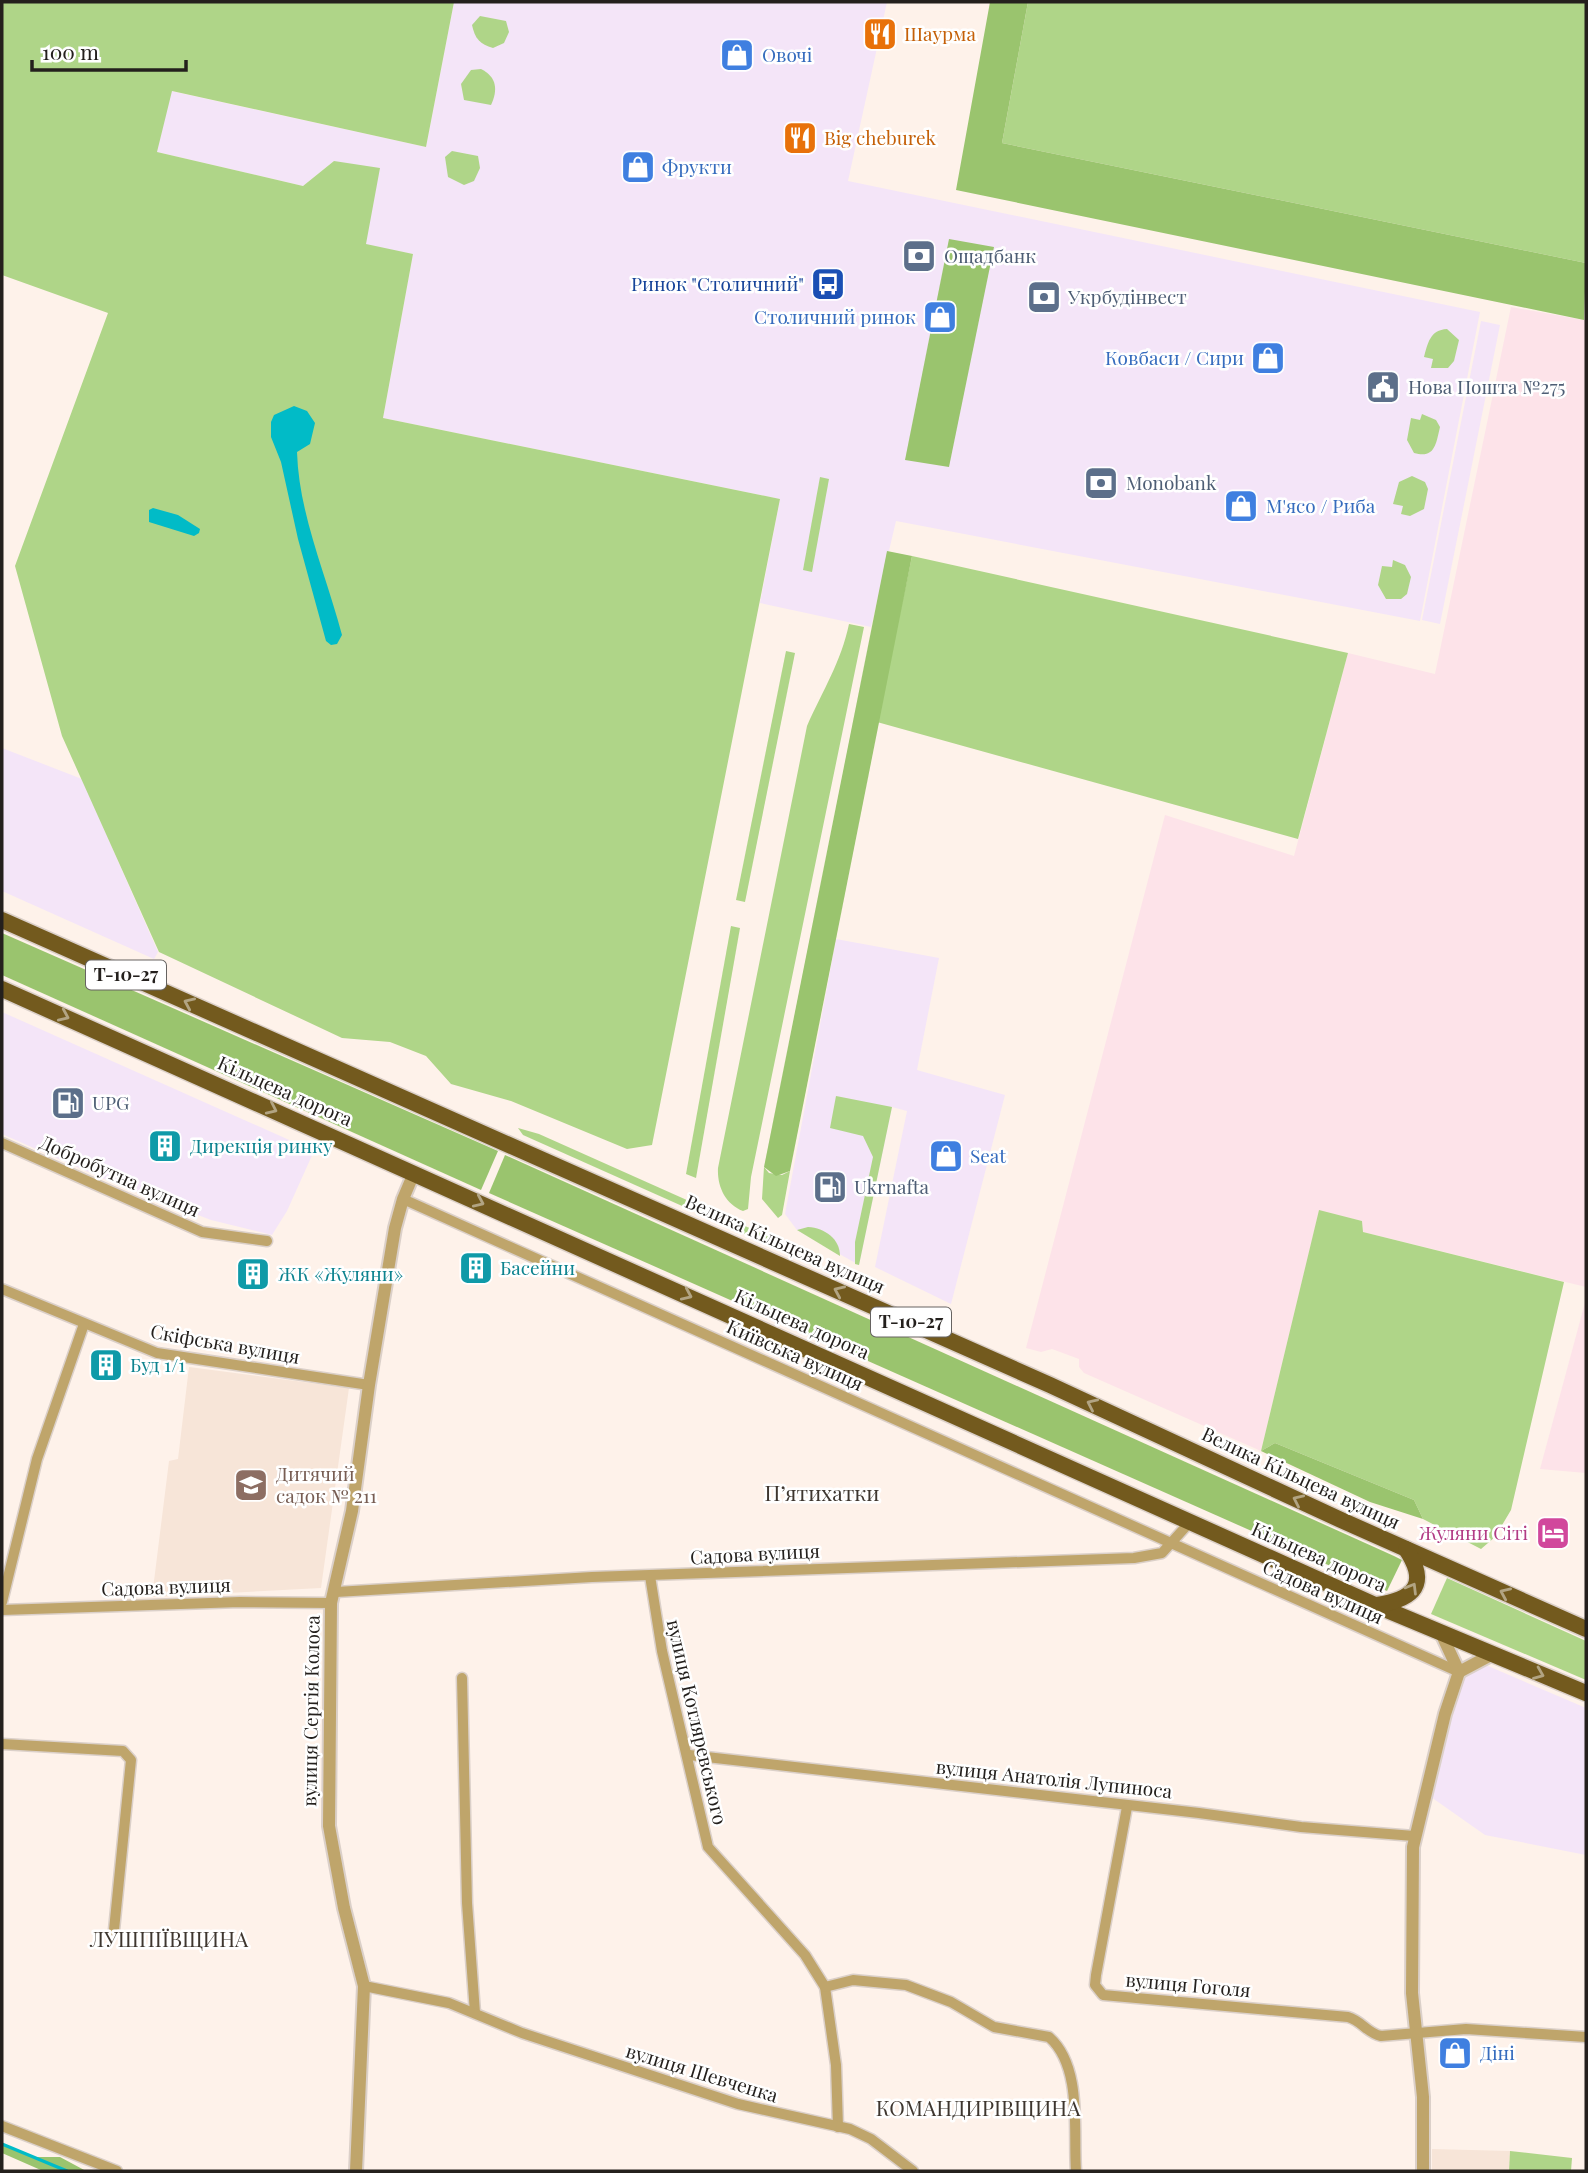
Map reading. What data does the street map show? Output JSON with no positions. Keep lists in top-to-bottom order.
{
  "streets": {
    "highway": ["Т-10-27", "Кільцева дорога", "Велика Кільцева вулиця"],
    "street": [
      "Добробутна вулиця",
      "Скіфська вулиця",
      "Київська вулиця",
      "Садова вулиця",
      "вулиця Сергія Колоса",
      "вулиця Котляревського",
      "вулиця Анатолія Лупиноса",
      "вулиця Гоголя",
      "вулиця Шевченка"
    ]
  },
  "crossings": [
    ["Кільцева дорога", "вулиця Сергія Колоса"],
    ["Скіфська вулиця", "вулиця Сергія Колоса"],
    ["Київська вулиця", "Садова вулиця"],
    ["Київська вулиця", "вулиця Сергія Колоса"],
    ["Садова вулиця", "вулиця Сергія Колоса"],
    ["Садова вулиця", "вулиця Котляревського"],
    ["вулиця Сергія Колоса", "вулиця Шевченка"],
    ["вулиця Котляревського", "вулиця Анатолія Лупиноса"],
    ["вулиця Котляревського", "вулиця Шевченка"],
    ["вулиця Анатолія Лупиноса", "вулиця Гоголя"]
  ],
  "one_way": ["Кільцева дорога", "Велика Кільцева вулиця"],
  "districts": ["Пʼятихатки", "ЛУШПІЇВЩИНА", "КОМАНДИРІВЩИНА"],
  "places": {
    "restaurant": ["Шаурма", "Big cheburek"],
    "shop": [
      "Овочі",
      "Фрукти",
      "Столичний ринок",
      "Ковбаси / Сири",
      "М'ясо / Риба",
      "Seat",
      "Діні"
    ],
    "bank": ["Ощадбанк", "Укрбудінвест", "Monobank"],
    "bus stop": ["Ринок \"Столичний\""],
    "public building": ["Нова Пошта №275"],
    "fuel station": ["UPG", "Ukrnafta"],
    "building": [
      "Дирекція ринку",
      "Басейни",
      "ЖК «Жуляни»",
      "Буд 1/1"
    ],
    "school or university": ["Дитячий садок № 211"],
    "hotel": ["Жуляни Сіті"]
  },
  "scale_bar": "100 m"
}
